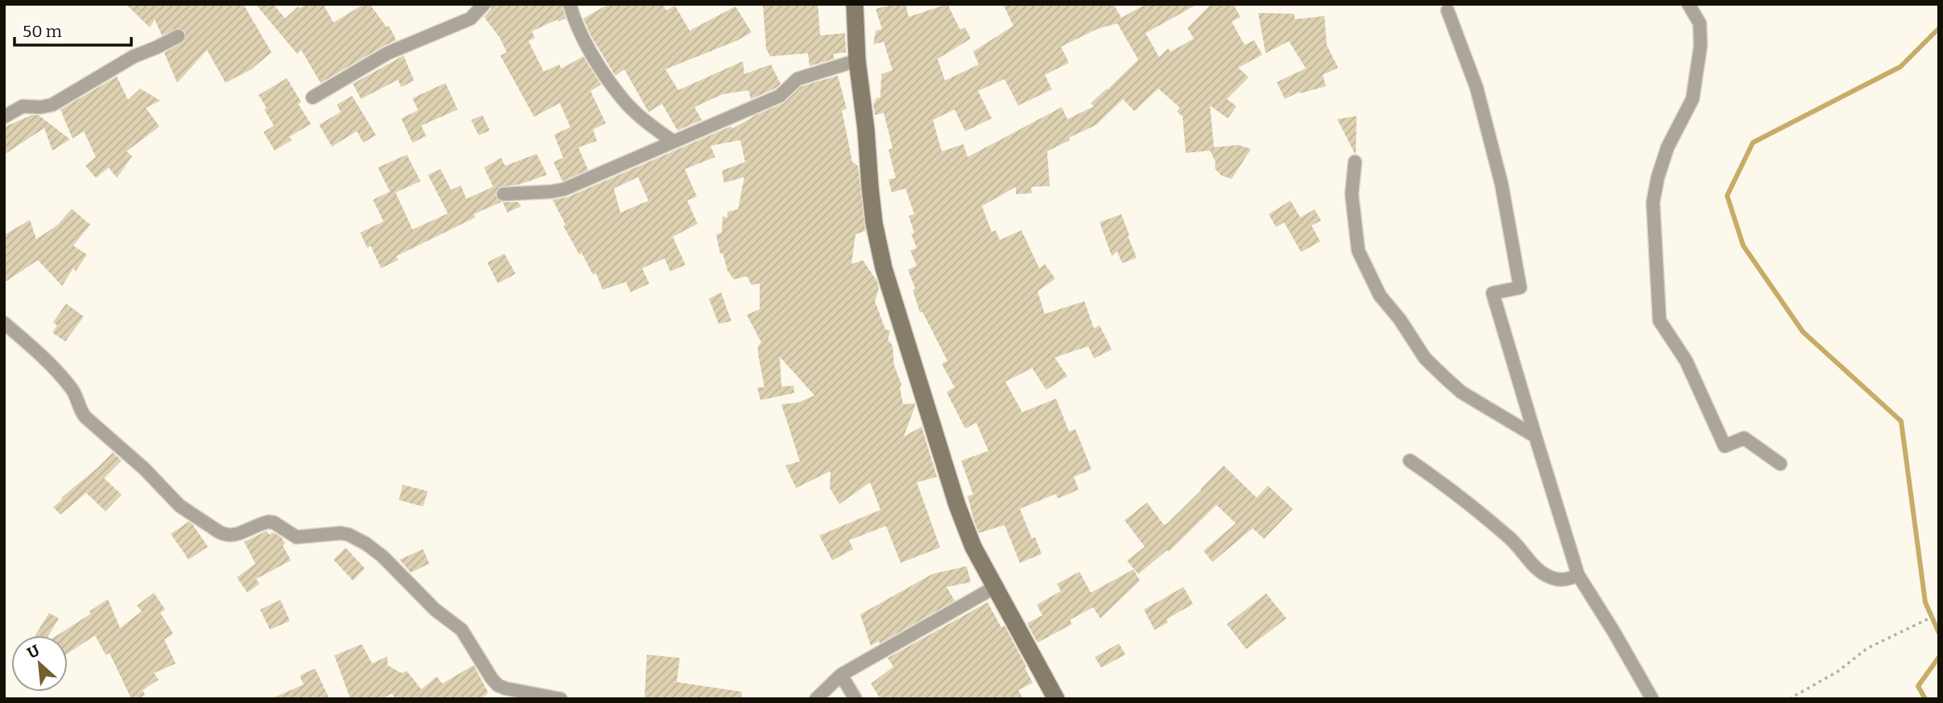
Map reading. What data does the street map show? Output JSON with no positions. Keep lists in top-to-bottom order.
{
  "scale_bar": "50 m",
  "north": "top left"
}
